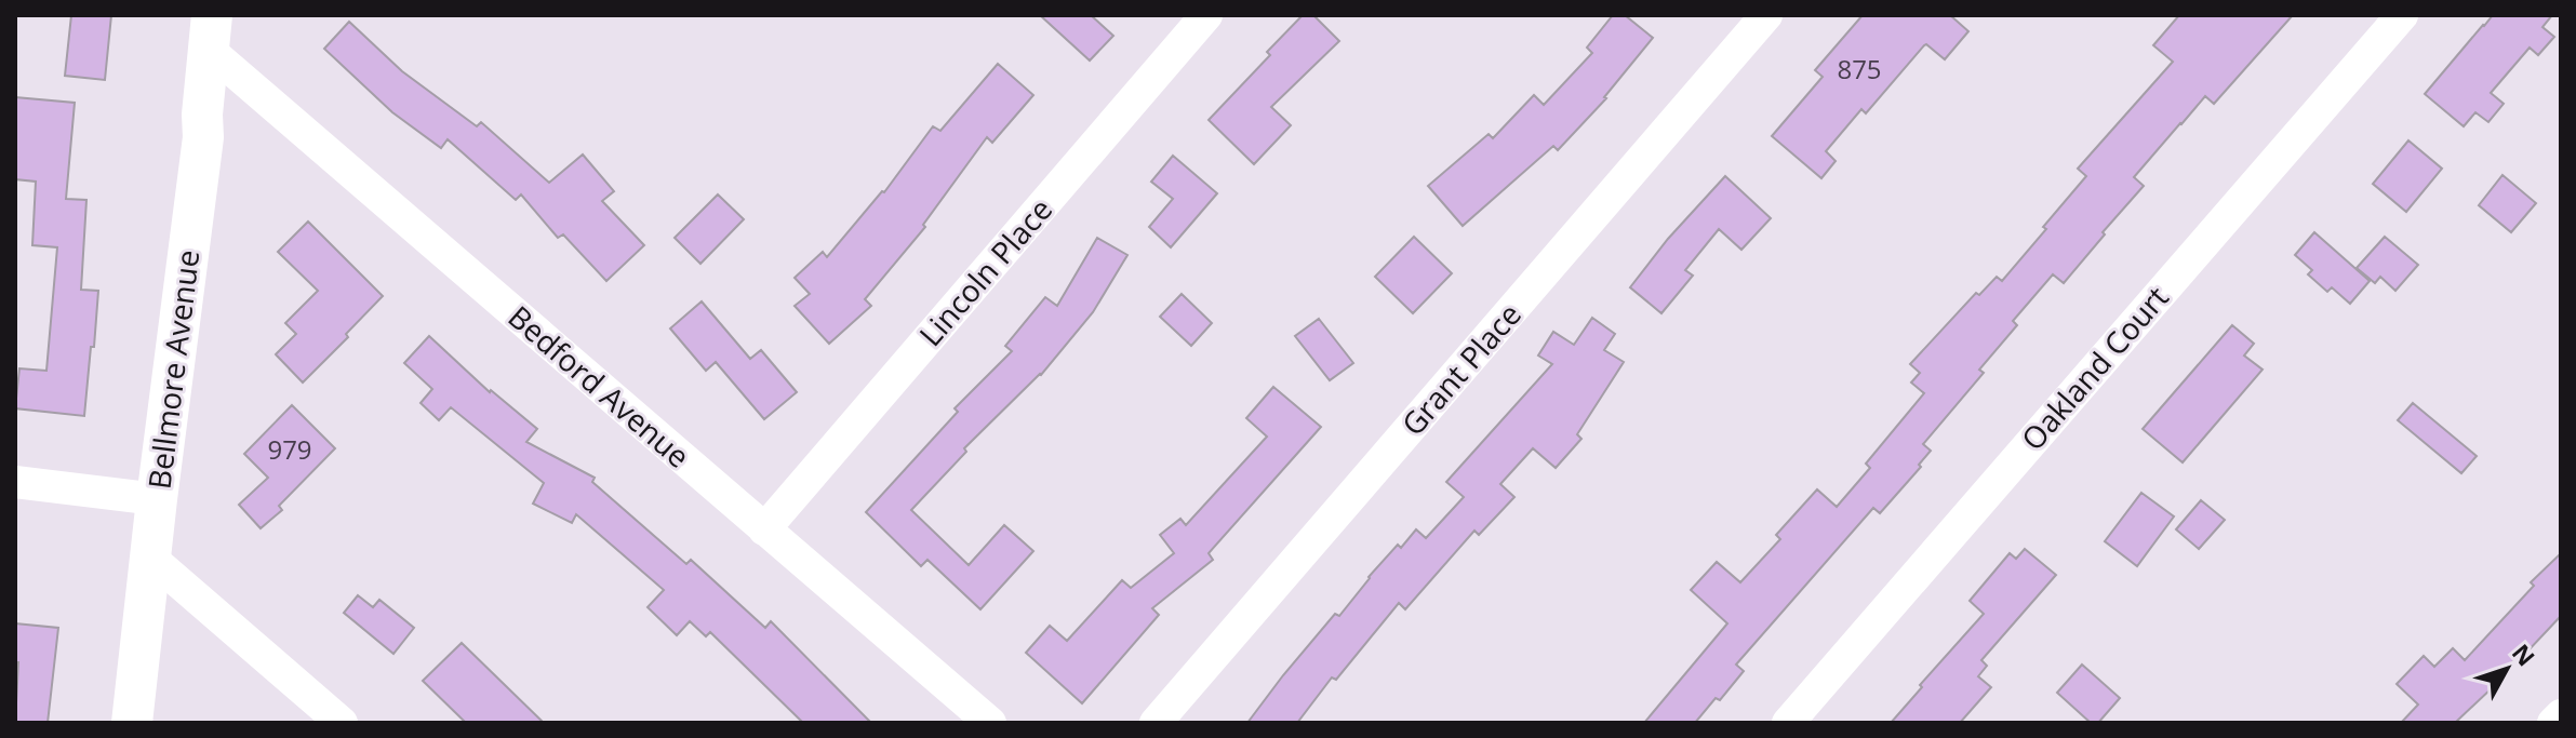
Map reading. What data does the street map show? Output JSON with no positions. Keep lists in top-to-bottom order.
{
  "streets": {
    "main road": ["Bellmore Avenue"],
    "street": [
      "Lincoln Place",
      "Oakland Court",
      "Grant Place",
      "Bedford Avenue"
    ]
  },
  "crossings": [
    ["Lincoln Place", "Bedford Avenue"],
    ["Bellmore Avenue", "Bedford Avenue"]
  ],
  "house_numbers": ["875", "979"],
  "north": "top right"
}
